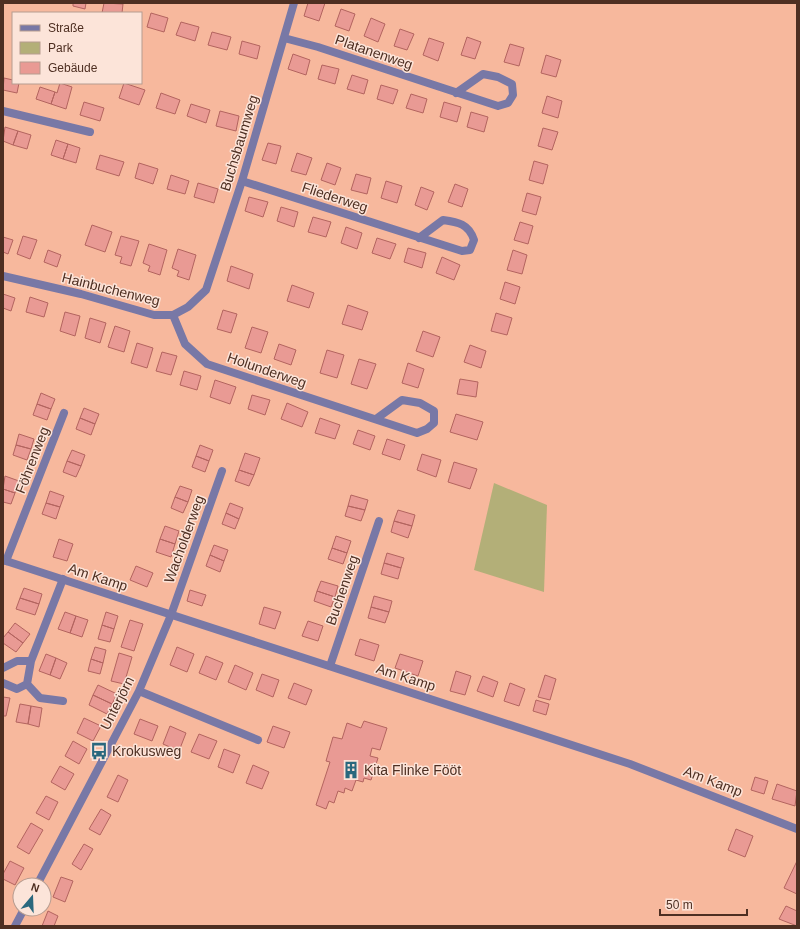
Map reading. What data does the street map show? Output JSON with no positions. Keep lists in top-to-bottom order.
{
  "streets": {
    "street": [
      "Platanenweg",
      "Buchsbaumweg",
      "Fliederweg",
      "Hainbuchenweg",
      "Holunderweg",
      "Föhrenweg",
      "Wacholderweg",
      "Am Kamp",
      "Buchenweg",
      "Unterjörn"
    ]
  },
  "crossings": [
    ["Platanenweg", "Buchsbaumweg"],
    ["Buchsbaumweg", "Fliederweg"],
    ["Buchsbaumweg", "Hainbuchenweg"],
    ["Hainbuchenweg", "Holunderweg"],
    ["Föhrenweg", "Am Kamp"],
    ["Wacholderweg", "Am Kamp"],
    ["Wacholderweg", "Unterjörn"],
    ["Am Kamp", "Buchenweg"],
    ["Am Kamp", "Unterjörn"]
  ],
  "places": {
    "bus stop": ["Krokusweg"],
    "building": ["Kita Flinke Fööt"]
  },
  "legend": ["Straße", "Park", "Gebäude"],
  "scale_bar": "50 m",
  "north": "top"
}
